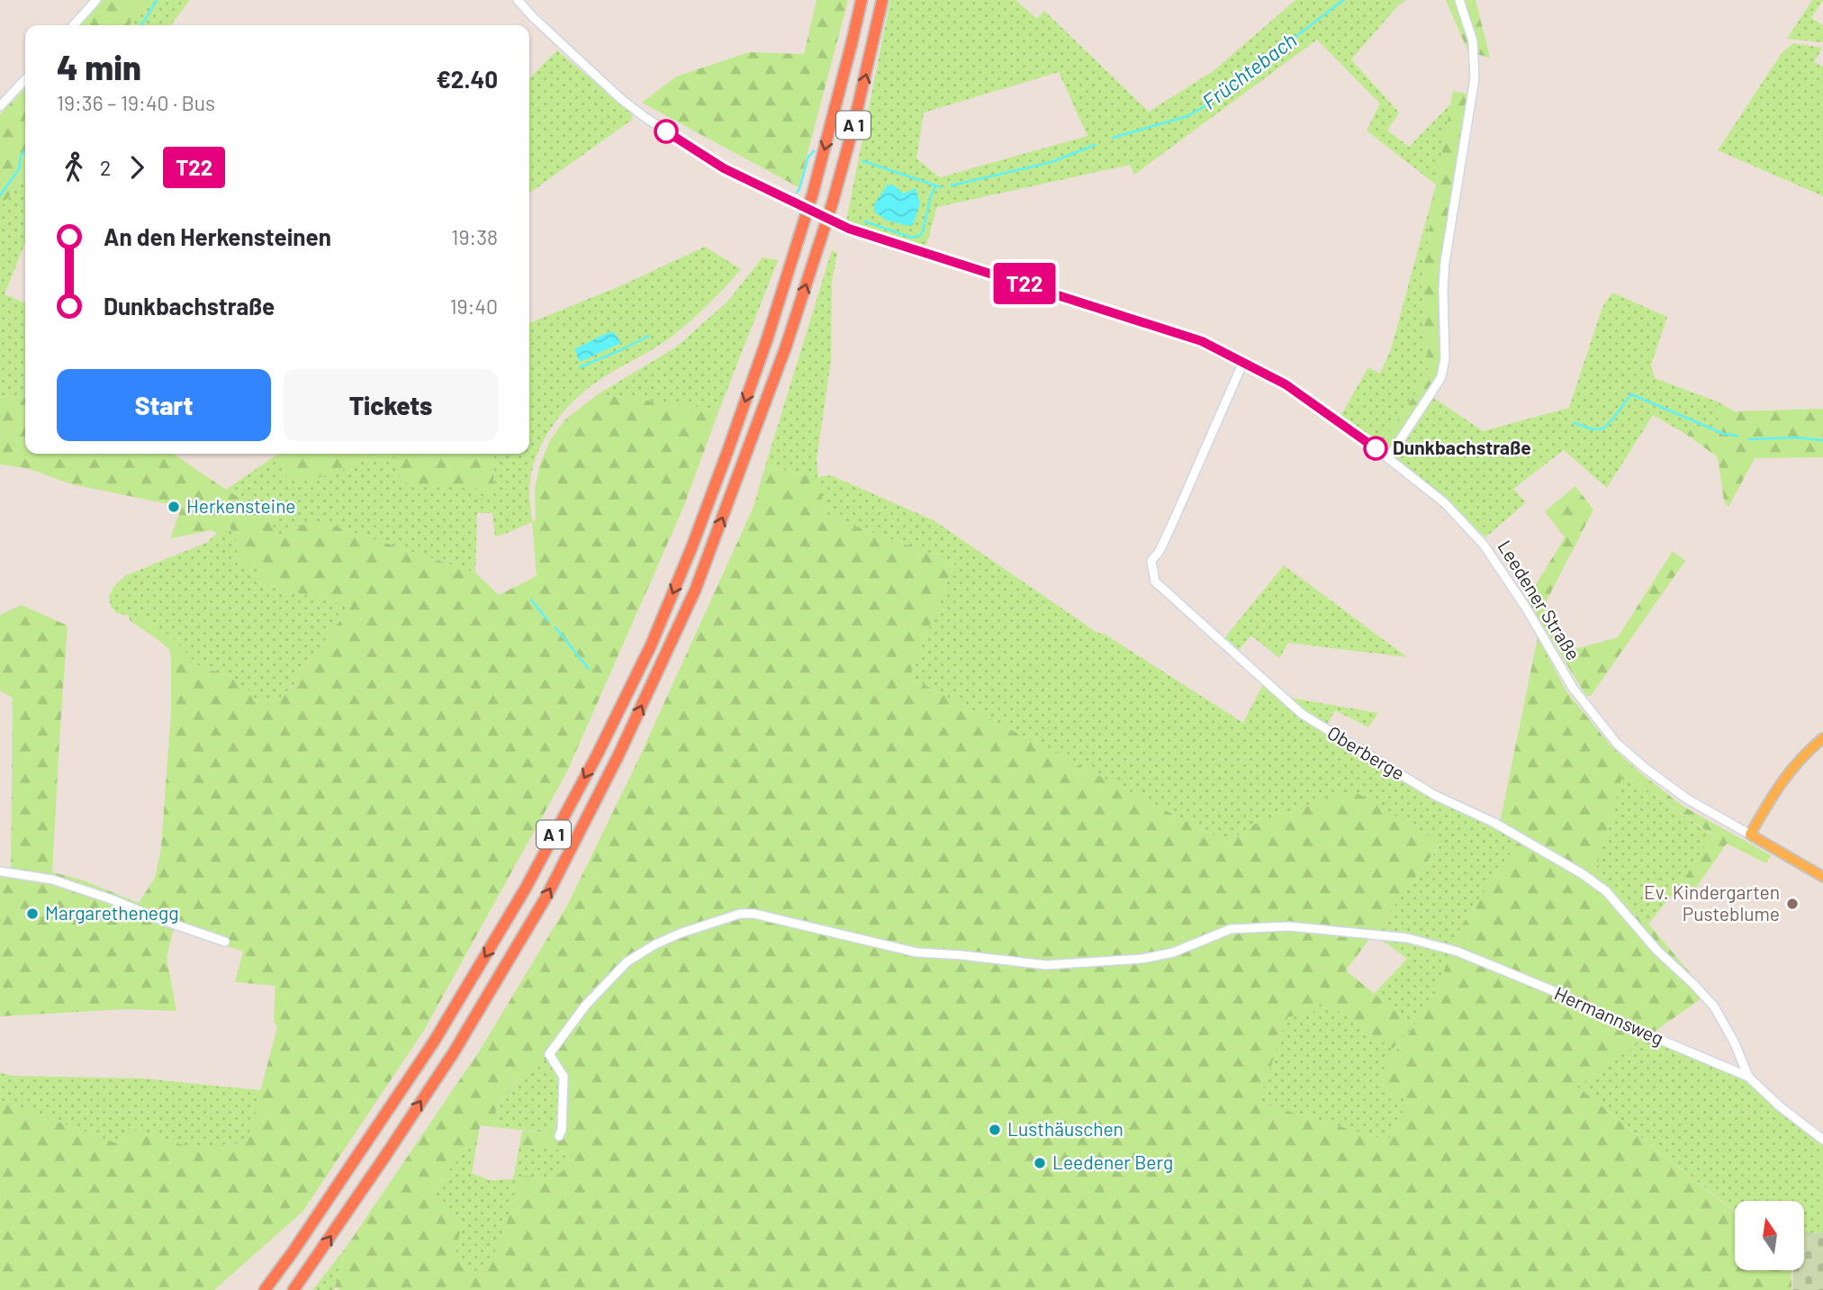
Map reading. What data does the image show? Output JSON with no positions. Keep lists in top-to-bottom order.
{
  "streets": {
    "highway": ["A 1"],
    "main road": ["Leedener Straße"],
    "street": ["Oberberge", "Hermannsweg"]
  },
  "crossings": [
    ["Leedener Straße", "Oberberge"],
    ["Oberberge", "Hermannsweg"]
  ],
  "water": ["Früchtebach"],
  "places": [
    "Dunkbachstraße",
    "Herkensteine",
    "Ev. Kindergarten Pusteblume",
    "Margarethenegg",
    "Lusthäuschen",
    "Leedener Berg"
  ],
  "lines": ["bus line T22"],
  "north": "top",
  "page": {
    "on_map": "T22",
    "heading": ["4 min", "19:36 – 19:40 · Bus", "€2.40"],
    "legs": ["2", "T22"],
    "list": [
      {
        "name": "An den Herkensteinen",
        "value": "19:38"
      },
      {
        "name": "Dunkbachstraße",
        "value": "19:40"
      }
    ],
    "buttons": ["Start", "Tickets"]
  }
}
